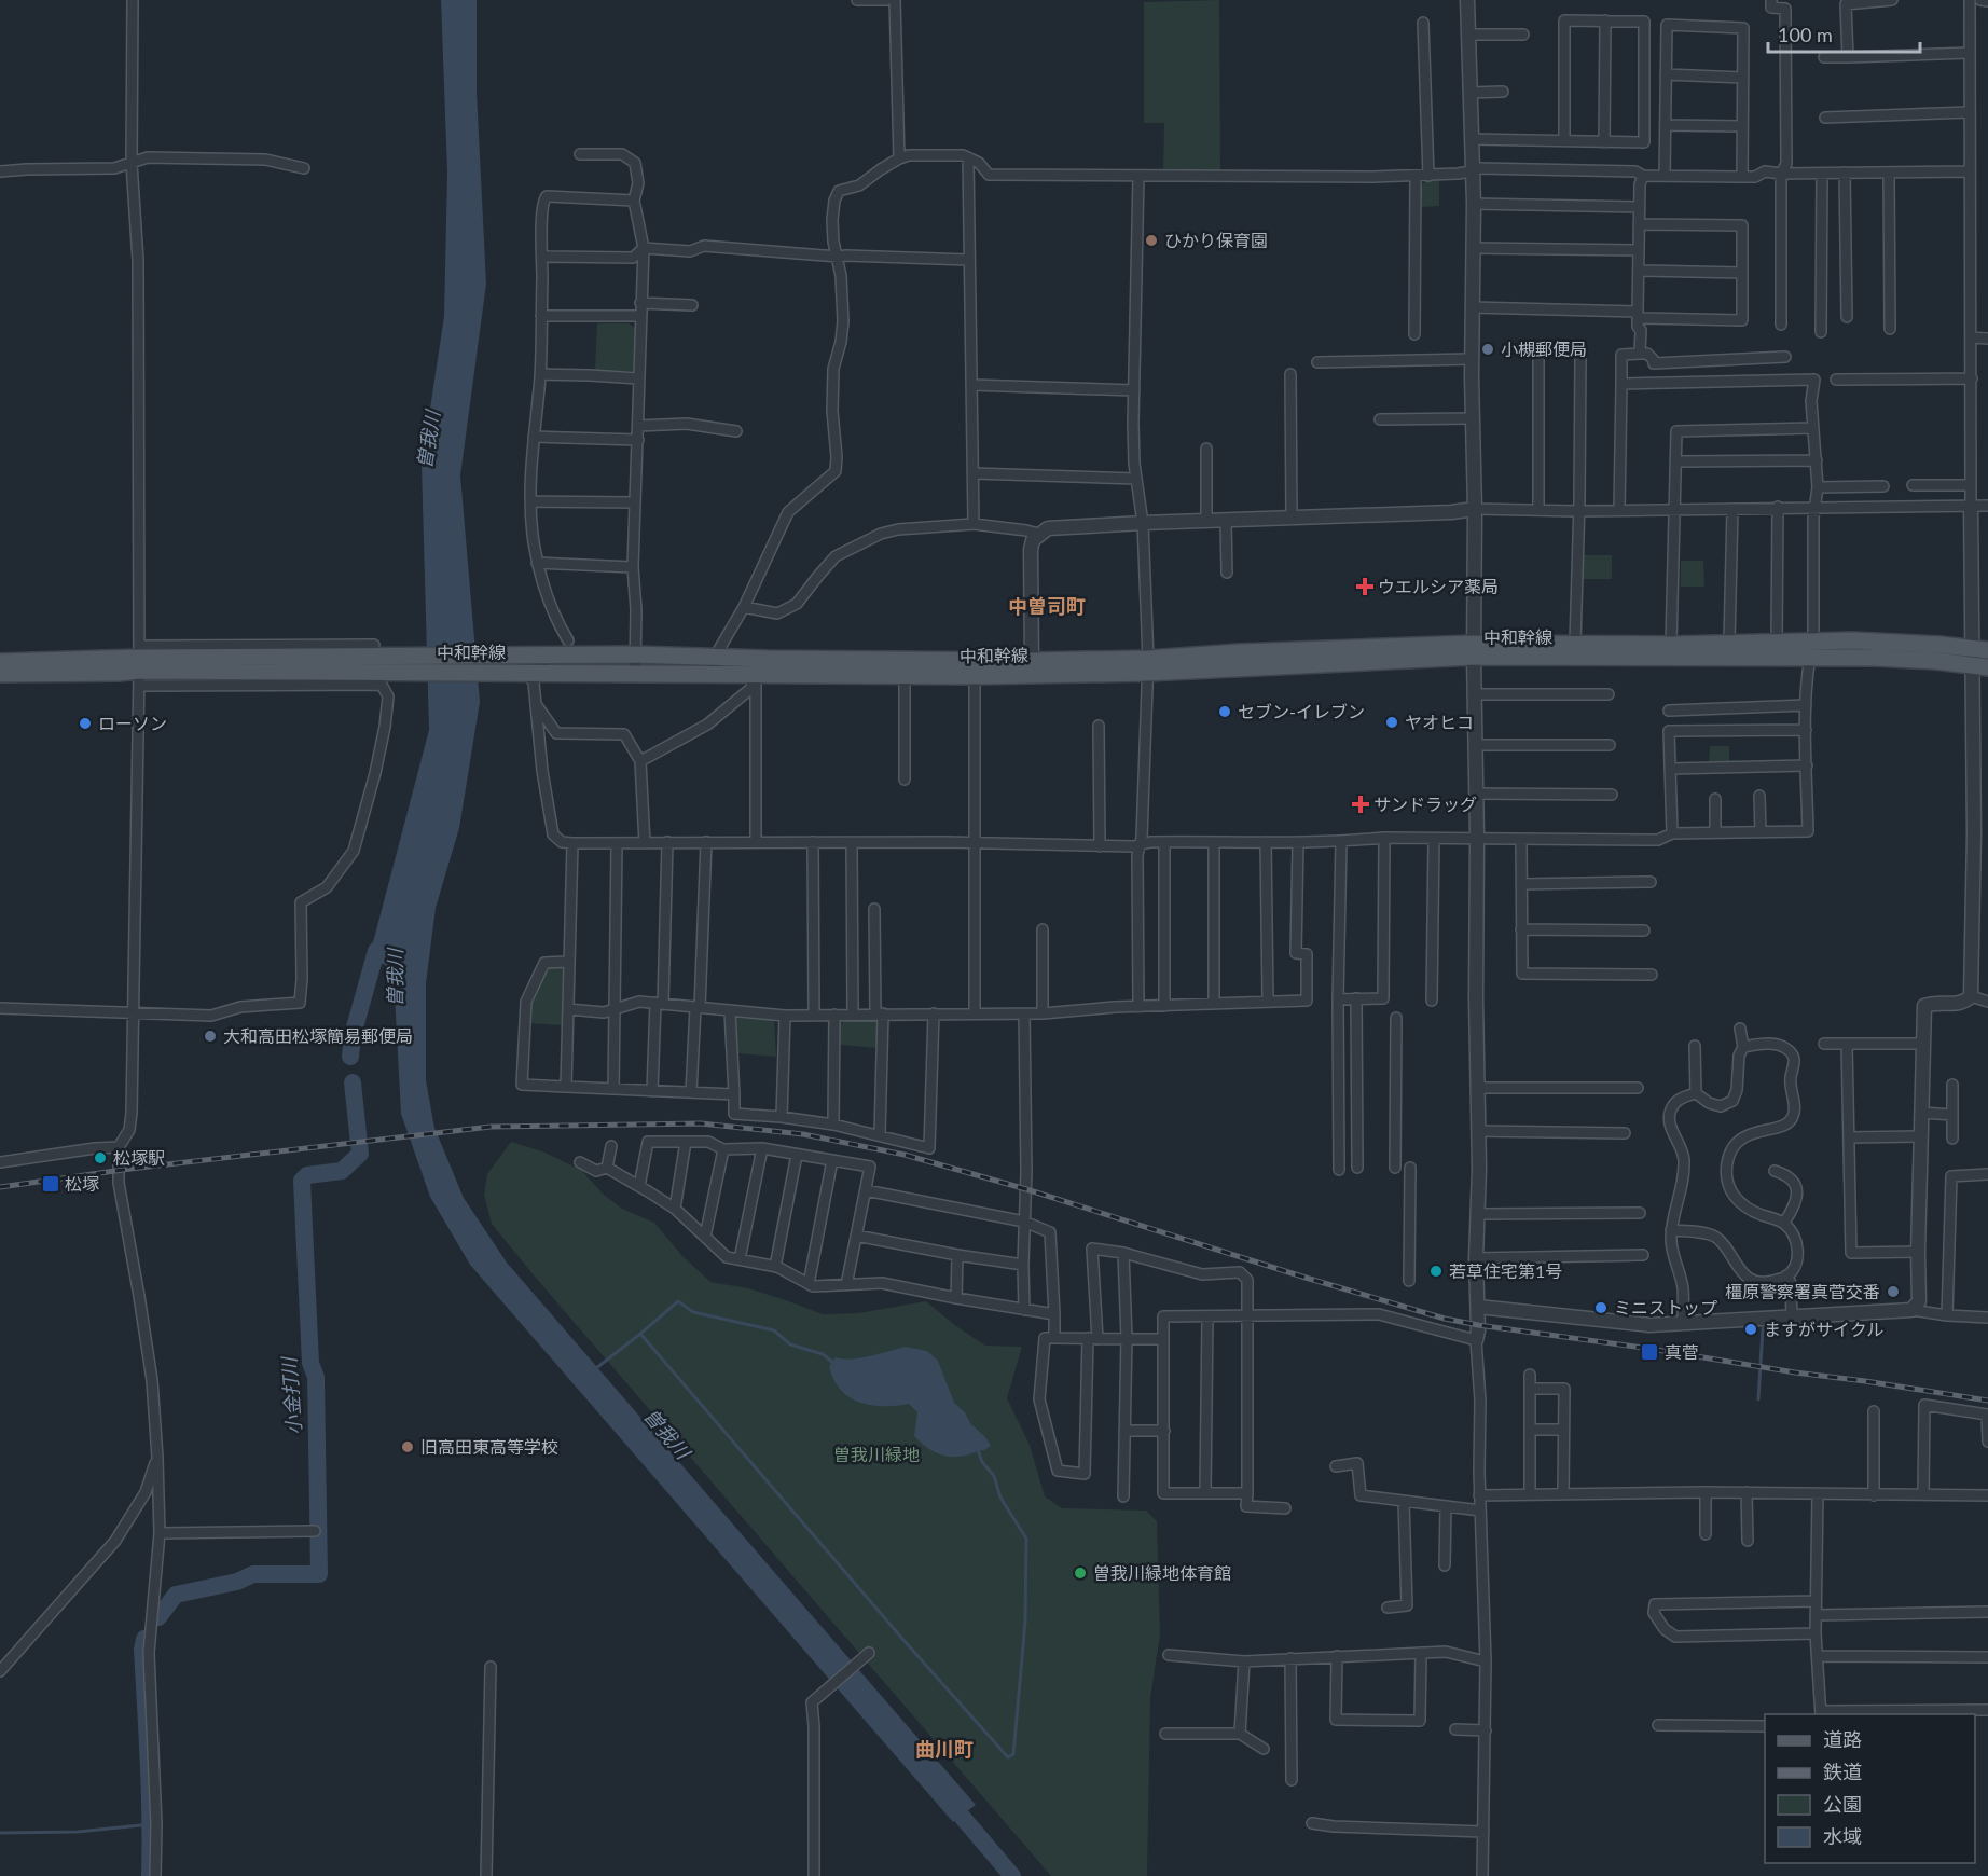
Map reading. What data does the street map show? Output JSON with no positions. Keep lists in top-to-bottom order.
{
  "streets": {
    "main road": ["中和幹線"]
  },
  "districts": ["中曽司町", "曲川町"],
  "water": ["曽我川", "小金打川"],
  "parks": ["曽我川緑地"],
  "places": {
    "other": [
      "ひかり保育園",
      "小槻郵便局",
      "セブン-イレブン",
      "ヤオヒコ",
      "ローソン",
      "大和高田松塚簡易郵便局",
      "松塚駅",
      "若草住宅第1号",
      "橿原警察署真菅交番",
      "ミニストップ",
      "ますがサイクル",
      "旧高田東高等学校",
      "曽我川緑地体育館"
    ],
    "health": ["ウエルシア薬局", "サンドラッグ"],
    "transit": ["松塚", "真菅"]
  },
  "legend": [
    "道路",
    "鉄道",
    "公園",
    "水域"
  ],
  "scale_bar": "100 m"
}
